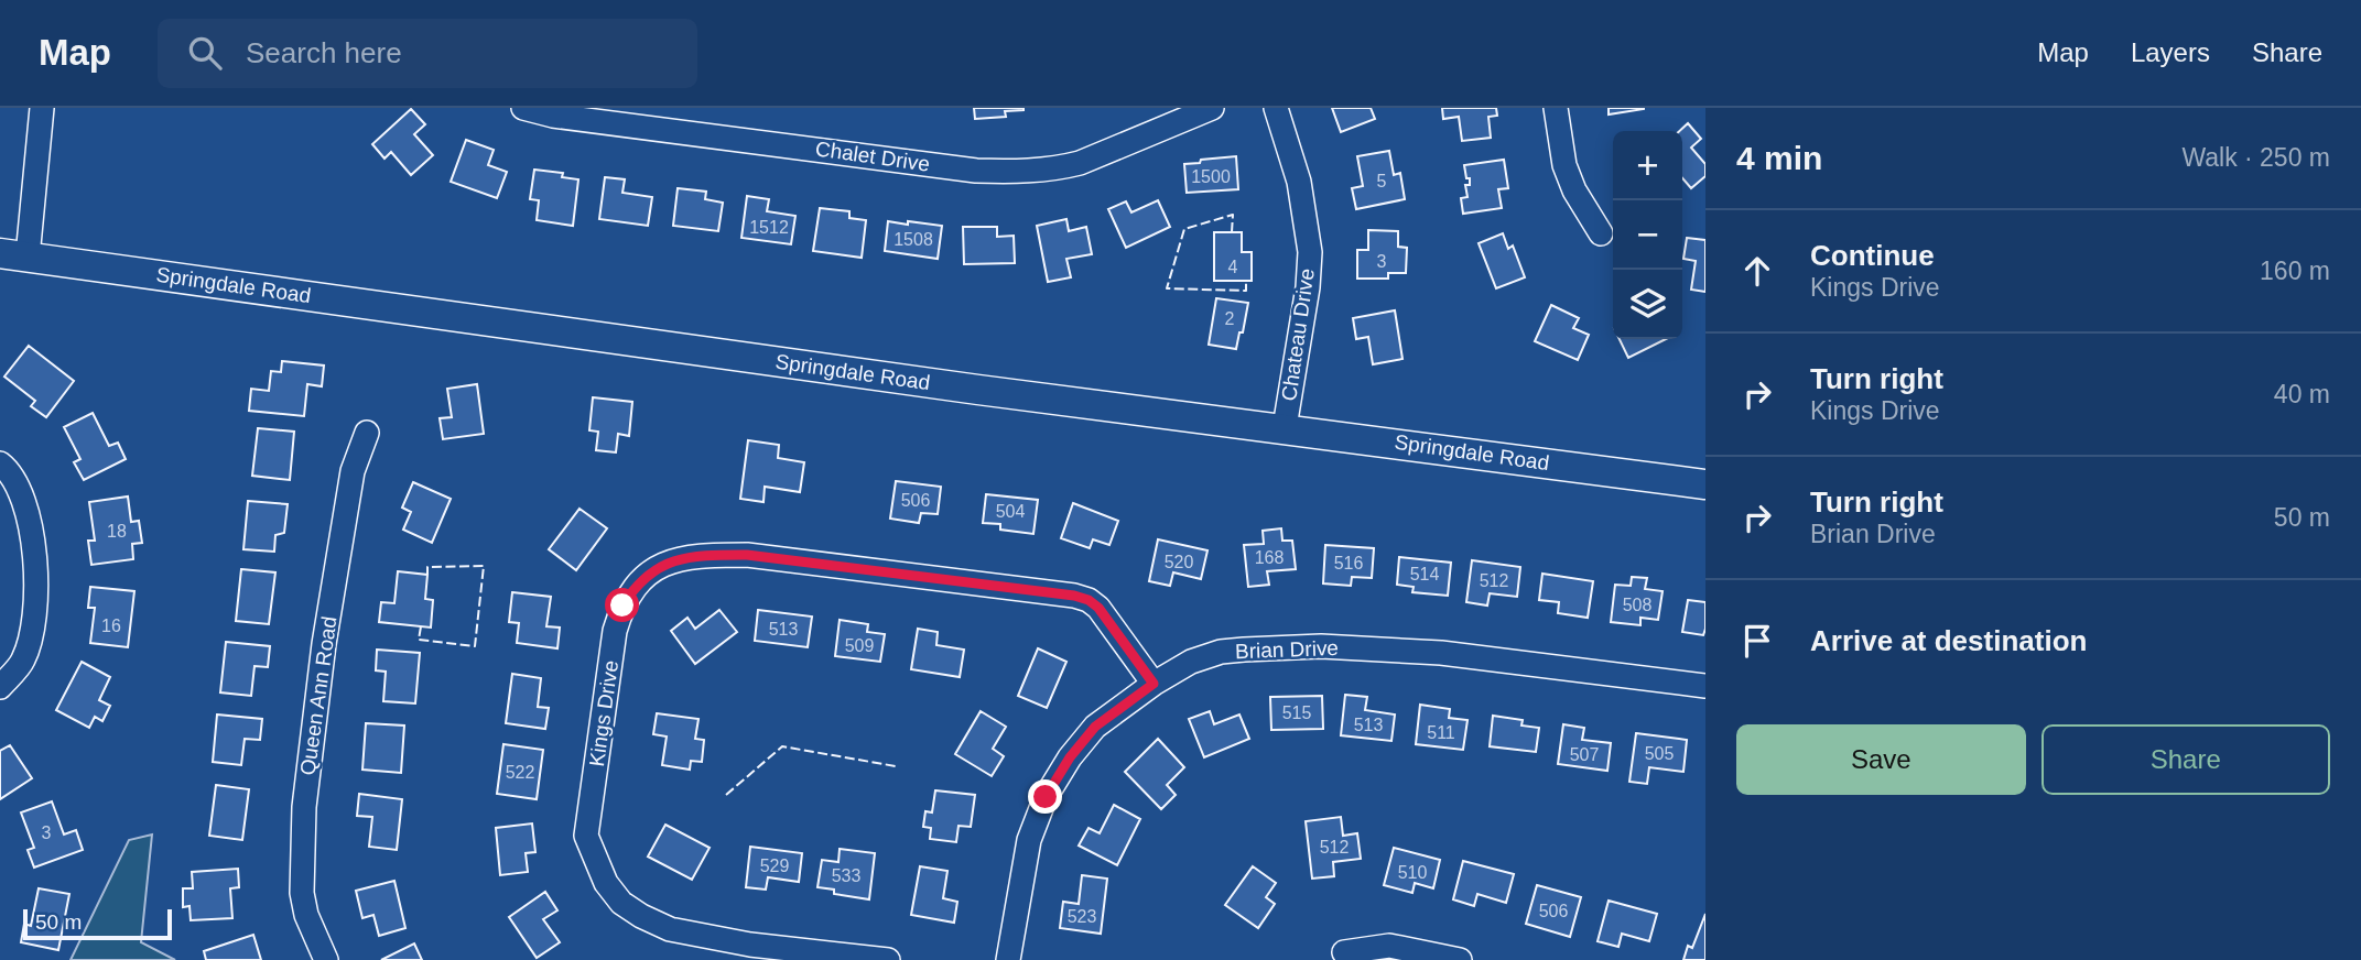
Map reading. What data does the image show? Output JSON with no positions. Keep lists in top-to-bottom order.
{
  "streets": {
    "main road": ["Springdale Road"],
    "street": [
      "Chalet Drive",
      "Chateau Drive",
      "Brian Drive",
      "Queen Ann Road",
      "Kings Drive"
    ]
  },
  "crossings": [
    ["Springdale Road", "Chateau Drive"],
    ["Brian Drive", "Kings Drive"]
  ],
  "house_numbers": [
    "1500",
    "5",
    "1512",
    "1508",
    "3",
    "4",
    "2",
    "506",
    "504",
    "18",
    "168",
    "520",
    "516",
    "514",
    "512",
    "508",
    "16",
    "513",
    "509",
    "515",
    "513",
    "511",
    "505",
    "507",
    "522",
    "3",
    "512",
    "529",
    "510",
    "533",
    "506",
    "523"
  ],
  "scale_bar": "50 m",
  "page": {
    "header": "Map",
    "search": "Search here",
    "nav": ["Map", "Layers", "Share"],
    "heading": ["4 min", "Walk · 250 m"],
    "map_buttons": ["+", "−"],
    "list": [
      ["Continue", "Kings Drive", "160 m"],
      ["Turn right", "Kings Drive", "40 m"],
      ["Turn right", "Brian Drive", "50 m"],
      "Arrive at destination"
    ],
    "buttons": ["Save", "Share"],
    "scale": "50 m"
  }
}
